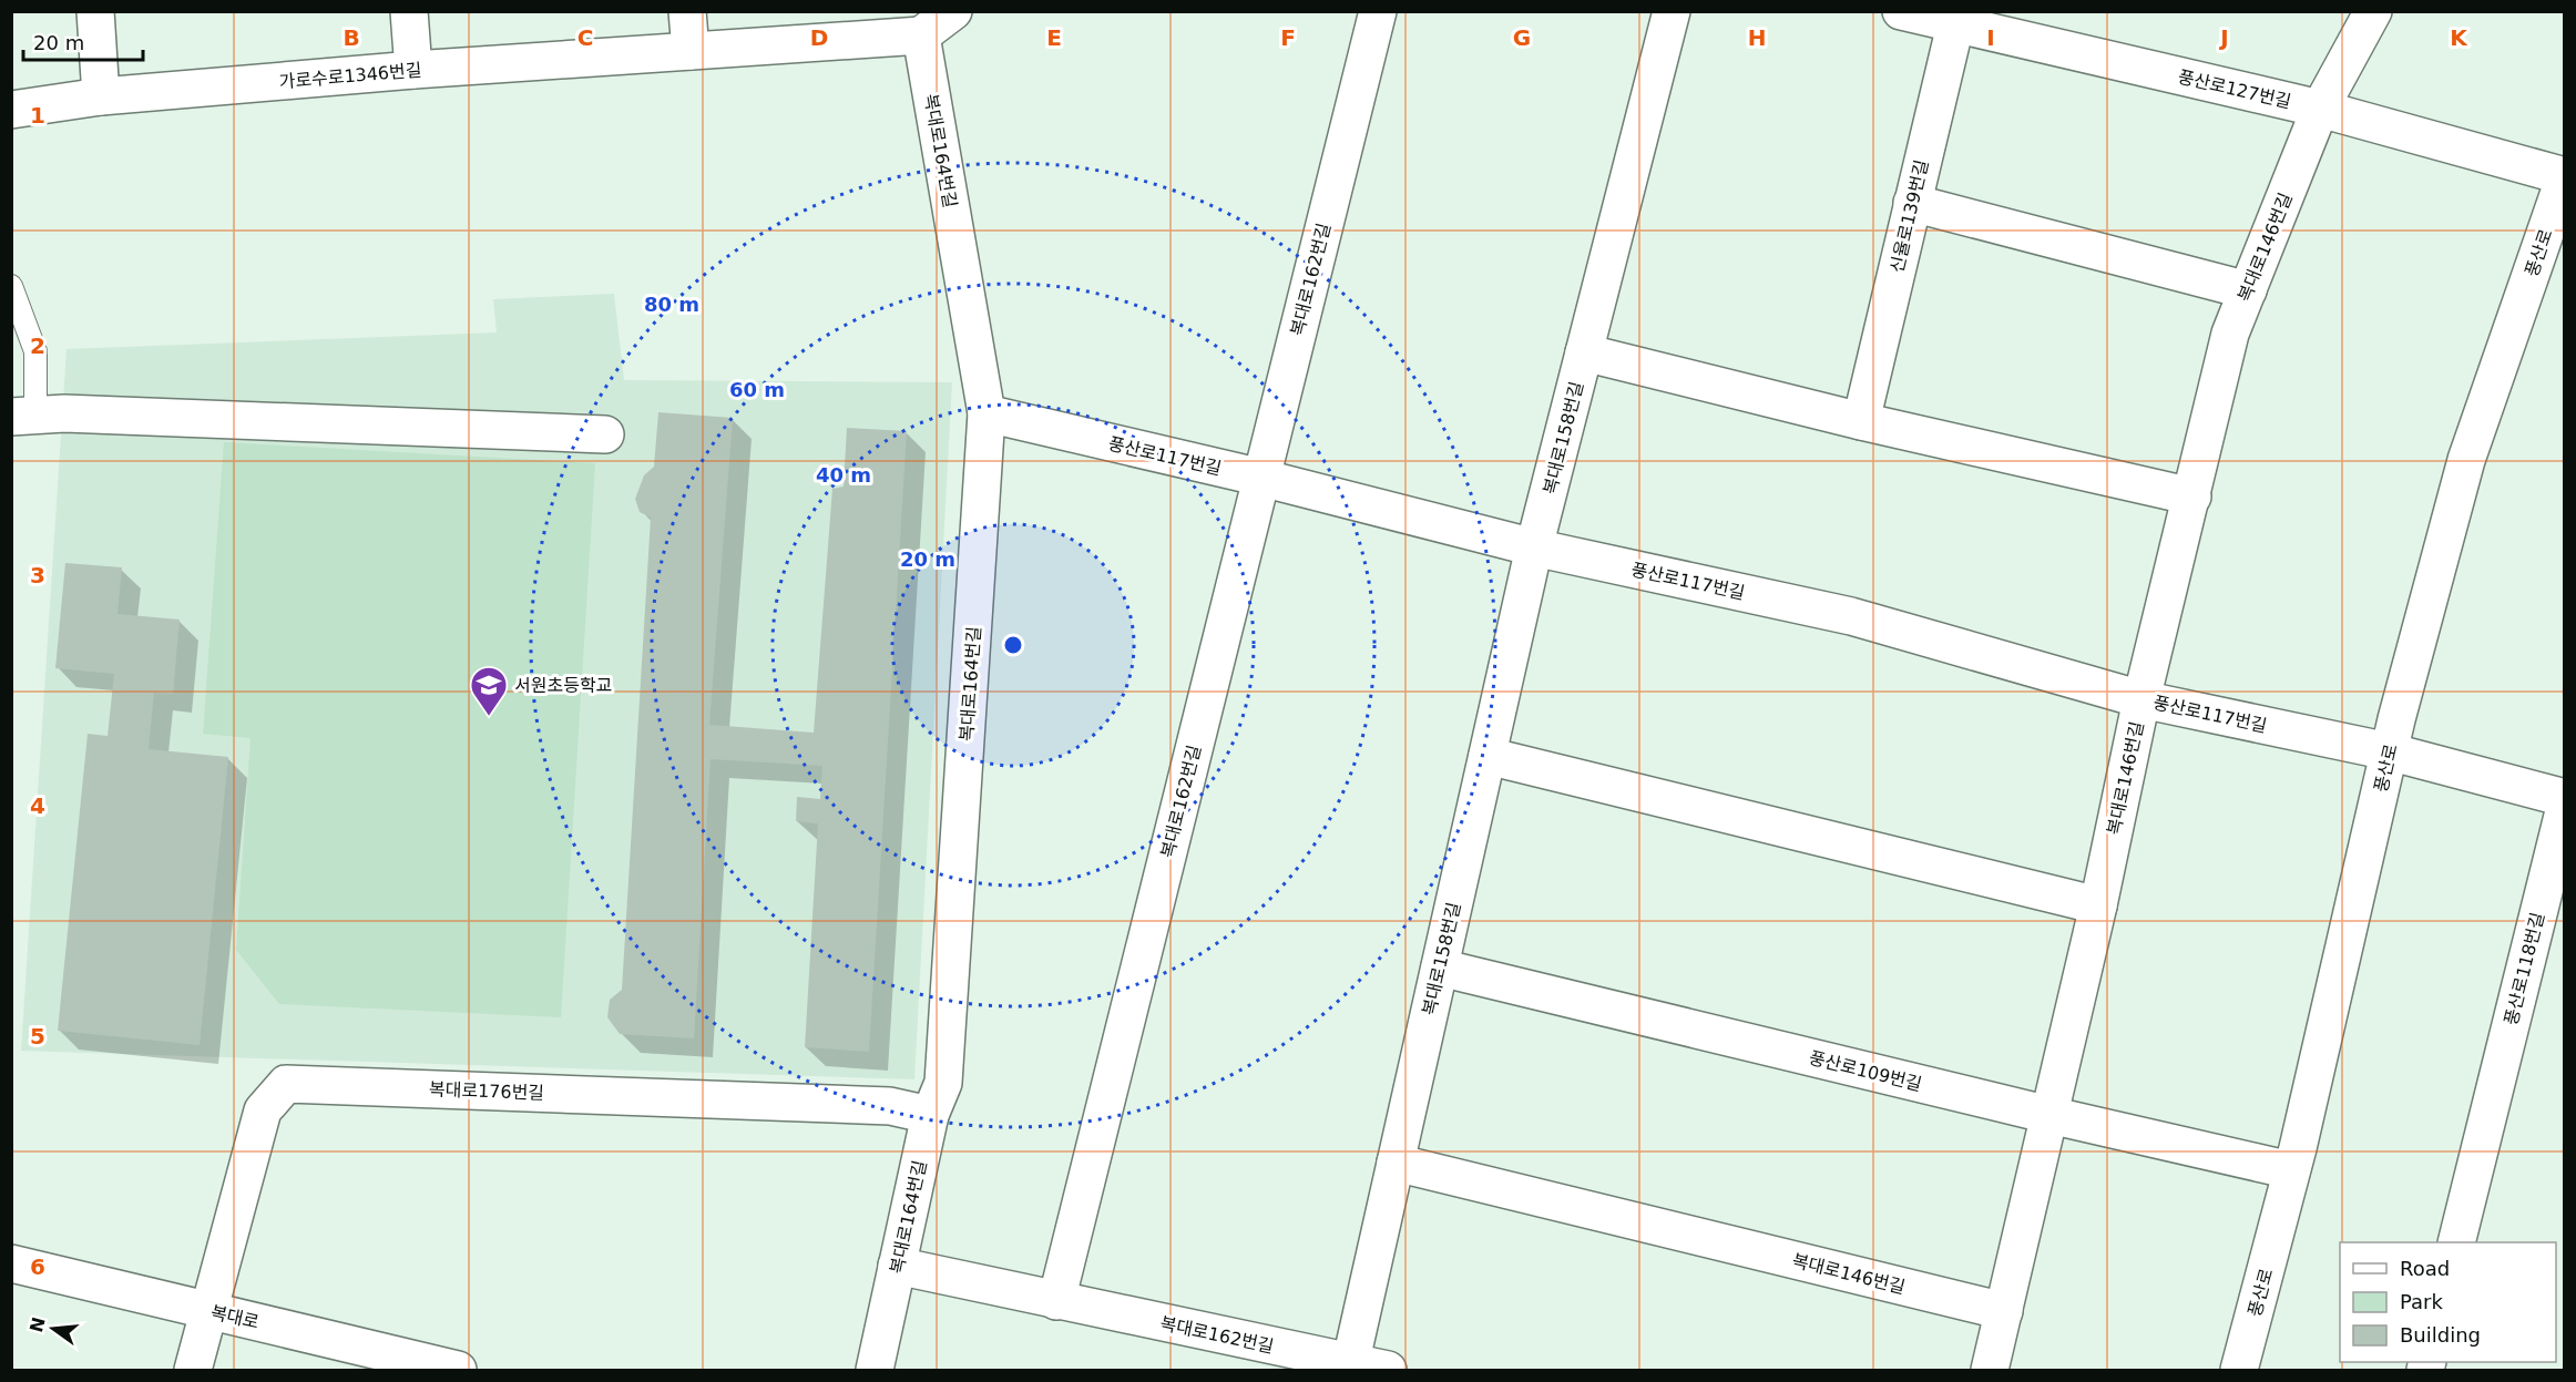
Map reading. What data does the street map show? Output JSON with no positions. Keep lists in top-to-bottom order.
{
  "streets": {
    "street": [
      "가로수로1346번길",
      "풍산로127번길",
      "복대로164번길",
      "신율로139번길",
      "복대로146번길",
      "풍산로",
      "복대로162번길",
      "복대로158번길",
      "풍산로117번길",
      "풍산로118번길",
      "풍산로109번길",
      "복대로176번길",
      "복대로"
    ]
  },
  "crossings": [
    ["가로수로1346번길", "복대로164번길"],
    ["풍산로127번길", "신율로139번길"],
    ["풍산로127번길", "복대로146번길"],
    ["풍산로127번길", "풍산로"],
    ["복대로164번길", "풍산로117번길"],
    ["복대로164번길", "복대로176번길"],
    ["복대로146번길", "복대로158번길"],
    ["복대로146번길", "풍산로117번길"],
    ["복대로146번길", "풍산로109번길"],
    ["풍산로", "풍산로117번길"],
    ["풍산로", "풍산로109번길"],
    ["복대로162번길", "복대로158번길"],
    ["복대로162번길", "풍산로117번길"],
    ["복대로158번길", "풍산로117번길"],
    ["복대로158번길", "풍산로109번길"],
    ["복대로176번길", "복대로"]
  ],
  "places": {
    "school or university": ["서원초등학교"]
  },
  "legend": ["Road", "Park", "Building"],
  "scale_bar": "20 m",
  "north": "left",
  "grid": {
    "columns": [
      "B",
      "C",
      "D",
      "E",
      "F",
      "G",
      "H",
      "I",
      "J",
      "K"
    ],
    "rows": [
      "1",
      "2",
      "3",
      "4",
      "5",
      "6"
    ]
  },
  "rings": [
    "80 m",
    "60 m",
    "40 m",
    "20 m"
  ]
}
